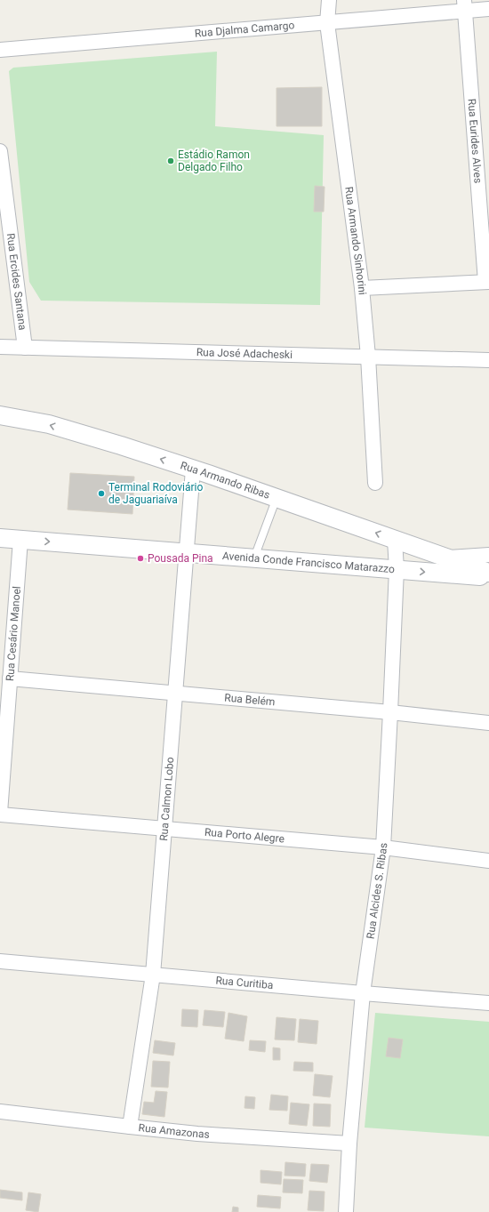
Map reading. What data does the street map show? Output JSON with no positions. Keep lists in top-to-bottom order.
{
  "streets": {
    "street": [
      "Rua Djalma Camargo",
      "Rua Eurides Alves",
      "Rua Armando Sinhorini",
      "Rua Ercides Santana",
      "Rua José Adacheski",
      "Rua Armando Ribas",
      "Avenida Conde Francisco Matarazzo",
      "Rua Cesário Manoel",
      "Rua Belém",
      "Rua Calmon Lobo",
      "Rua Porto Alegre",
      "Rua Alcides S. Ribas",
      "Rua Curitiba",
      "Rua Amazonas"
    ]
  },
  "crossings": [
    ["Rua Djalma Camargo", "Rua Eurides Alves"],
    ["Rua Djalma Camargo", "Rua Armando Sinhorini"],
    ["Rua Armando Sinhorini", "Rua José Adacheski"],
    ["Rua Ercides Santana", "Rua José Adacheski"],
    ["Rua Armando Ribas", "Rua Calmon Lobo"],
    ["Rua Armando Ribas", "Rua Alcides S. Ribas"],
    ["Avenida Conde Francisco Matarazzo", "Rua Cesário Manoel"],
    ["Avenida Conde Francisco Matarazzo", "Rua Calmon Lobo"],
    ["Avenida Conde Francisco Matarazzo", "Rua Alcides S. Ribas"],
    ["Rua Cesário Manoel", "Rua Belém"],
    ["Rua Cesário Manoel", "Rua Porto Alegre"],
    ["Rua Belém", "Rua Calmon Lobo"],
    ["Rua Belém", "Rua Alcides S. Ribas"],
    ["Rua Calmon Lobo", "Rua Porto Alegre"],
    ["Rua Calmon Lobo", "Rua Curitiba"],
    ["Rua Calmon Lobo", "Rua Amazonas"],
    ["Rua Porto Alegre", "Rua Alcides S. Ribas"],
    ["Rua Alcides S. Ribas", "Rua Curitiba"],
    ["Rua Alcides S. Ribas", "Rua Amazonas"]
  ],
  "one_way": ["Rua Armando Ribas", "Avenida Conde Francisco Matarazzo"],
  "places": ["Estádio Ramon Delgado Filho", "Terminal Rodoviário de Jaguariaíva", "Pousada Pina"]
}
